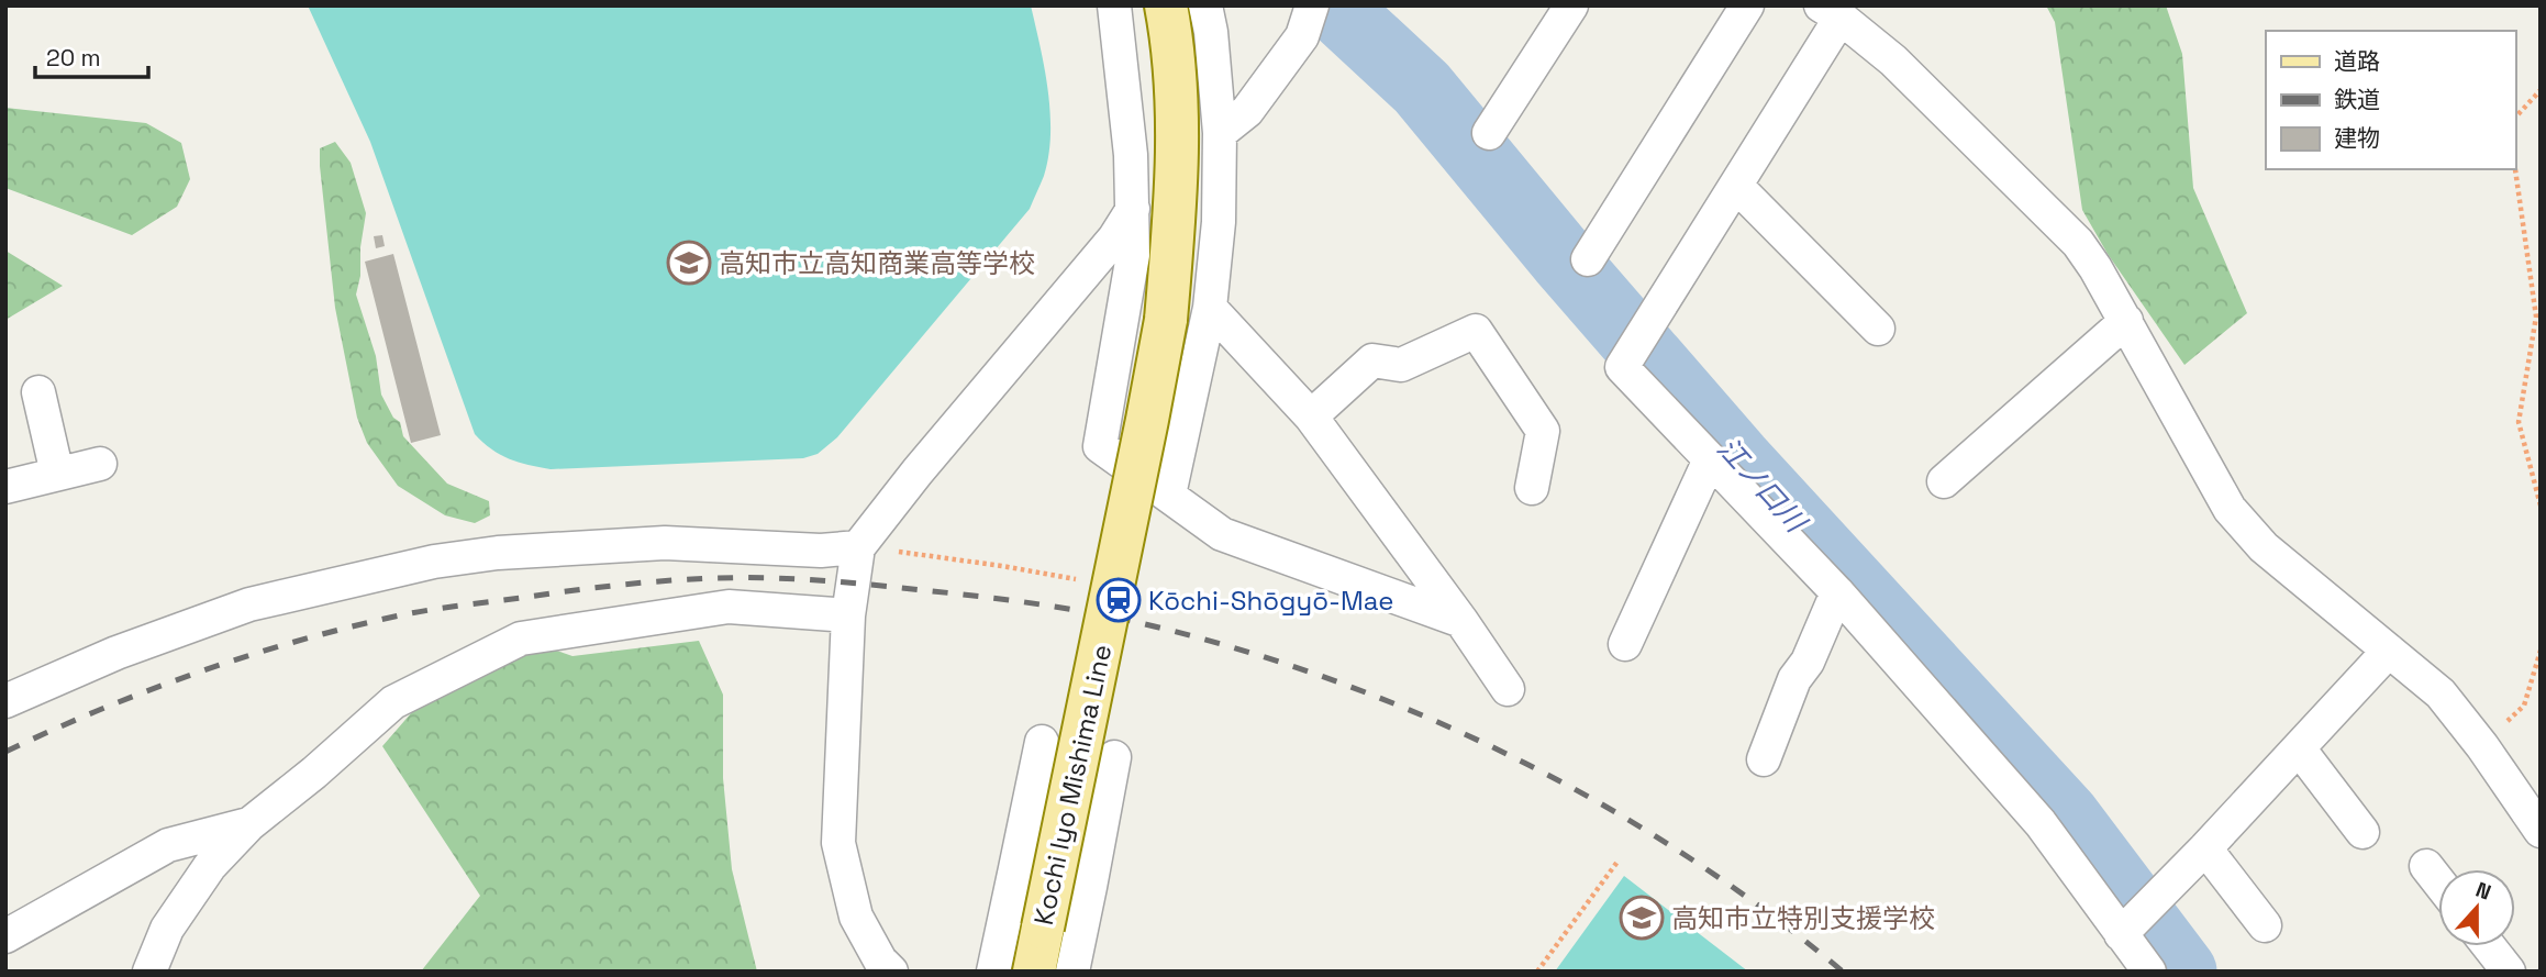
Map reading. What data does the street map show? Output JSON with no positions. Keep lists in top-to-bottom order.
{
  "streets": {
    "main road": ["Kochi Iyo Mishima Line"]
  },
  "water": ["江ノ口川"],
  "places": {
    "school or university": ["高知市立高知商業高等学校", "高知市立特別支援学校"],
    "station": ["Kōchi-Shōgyō-Mae"]
  },
  "legend": ["道路", "鉄道", "建物"],
  "scale_bar": "20 m",
  "north": "top"
}
